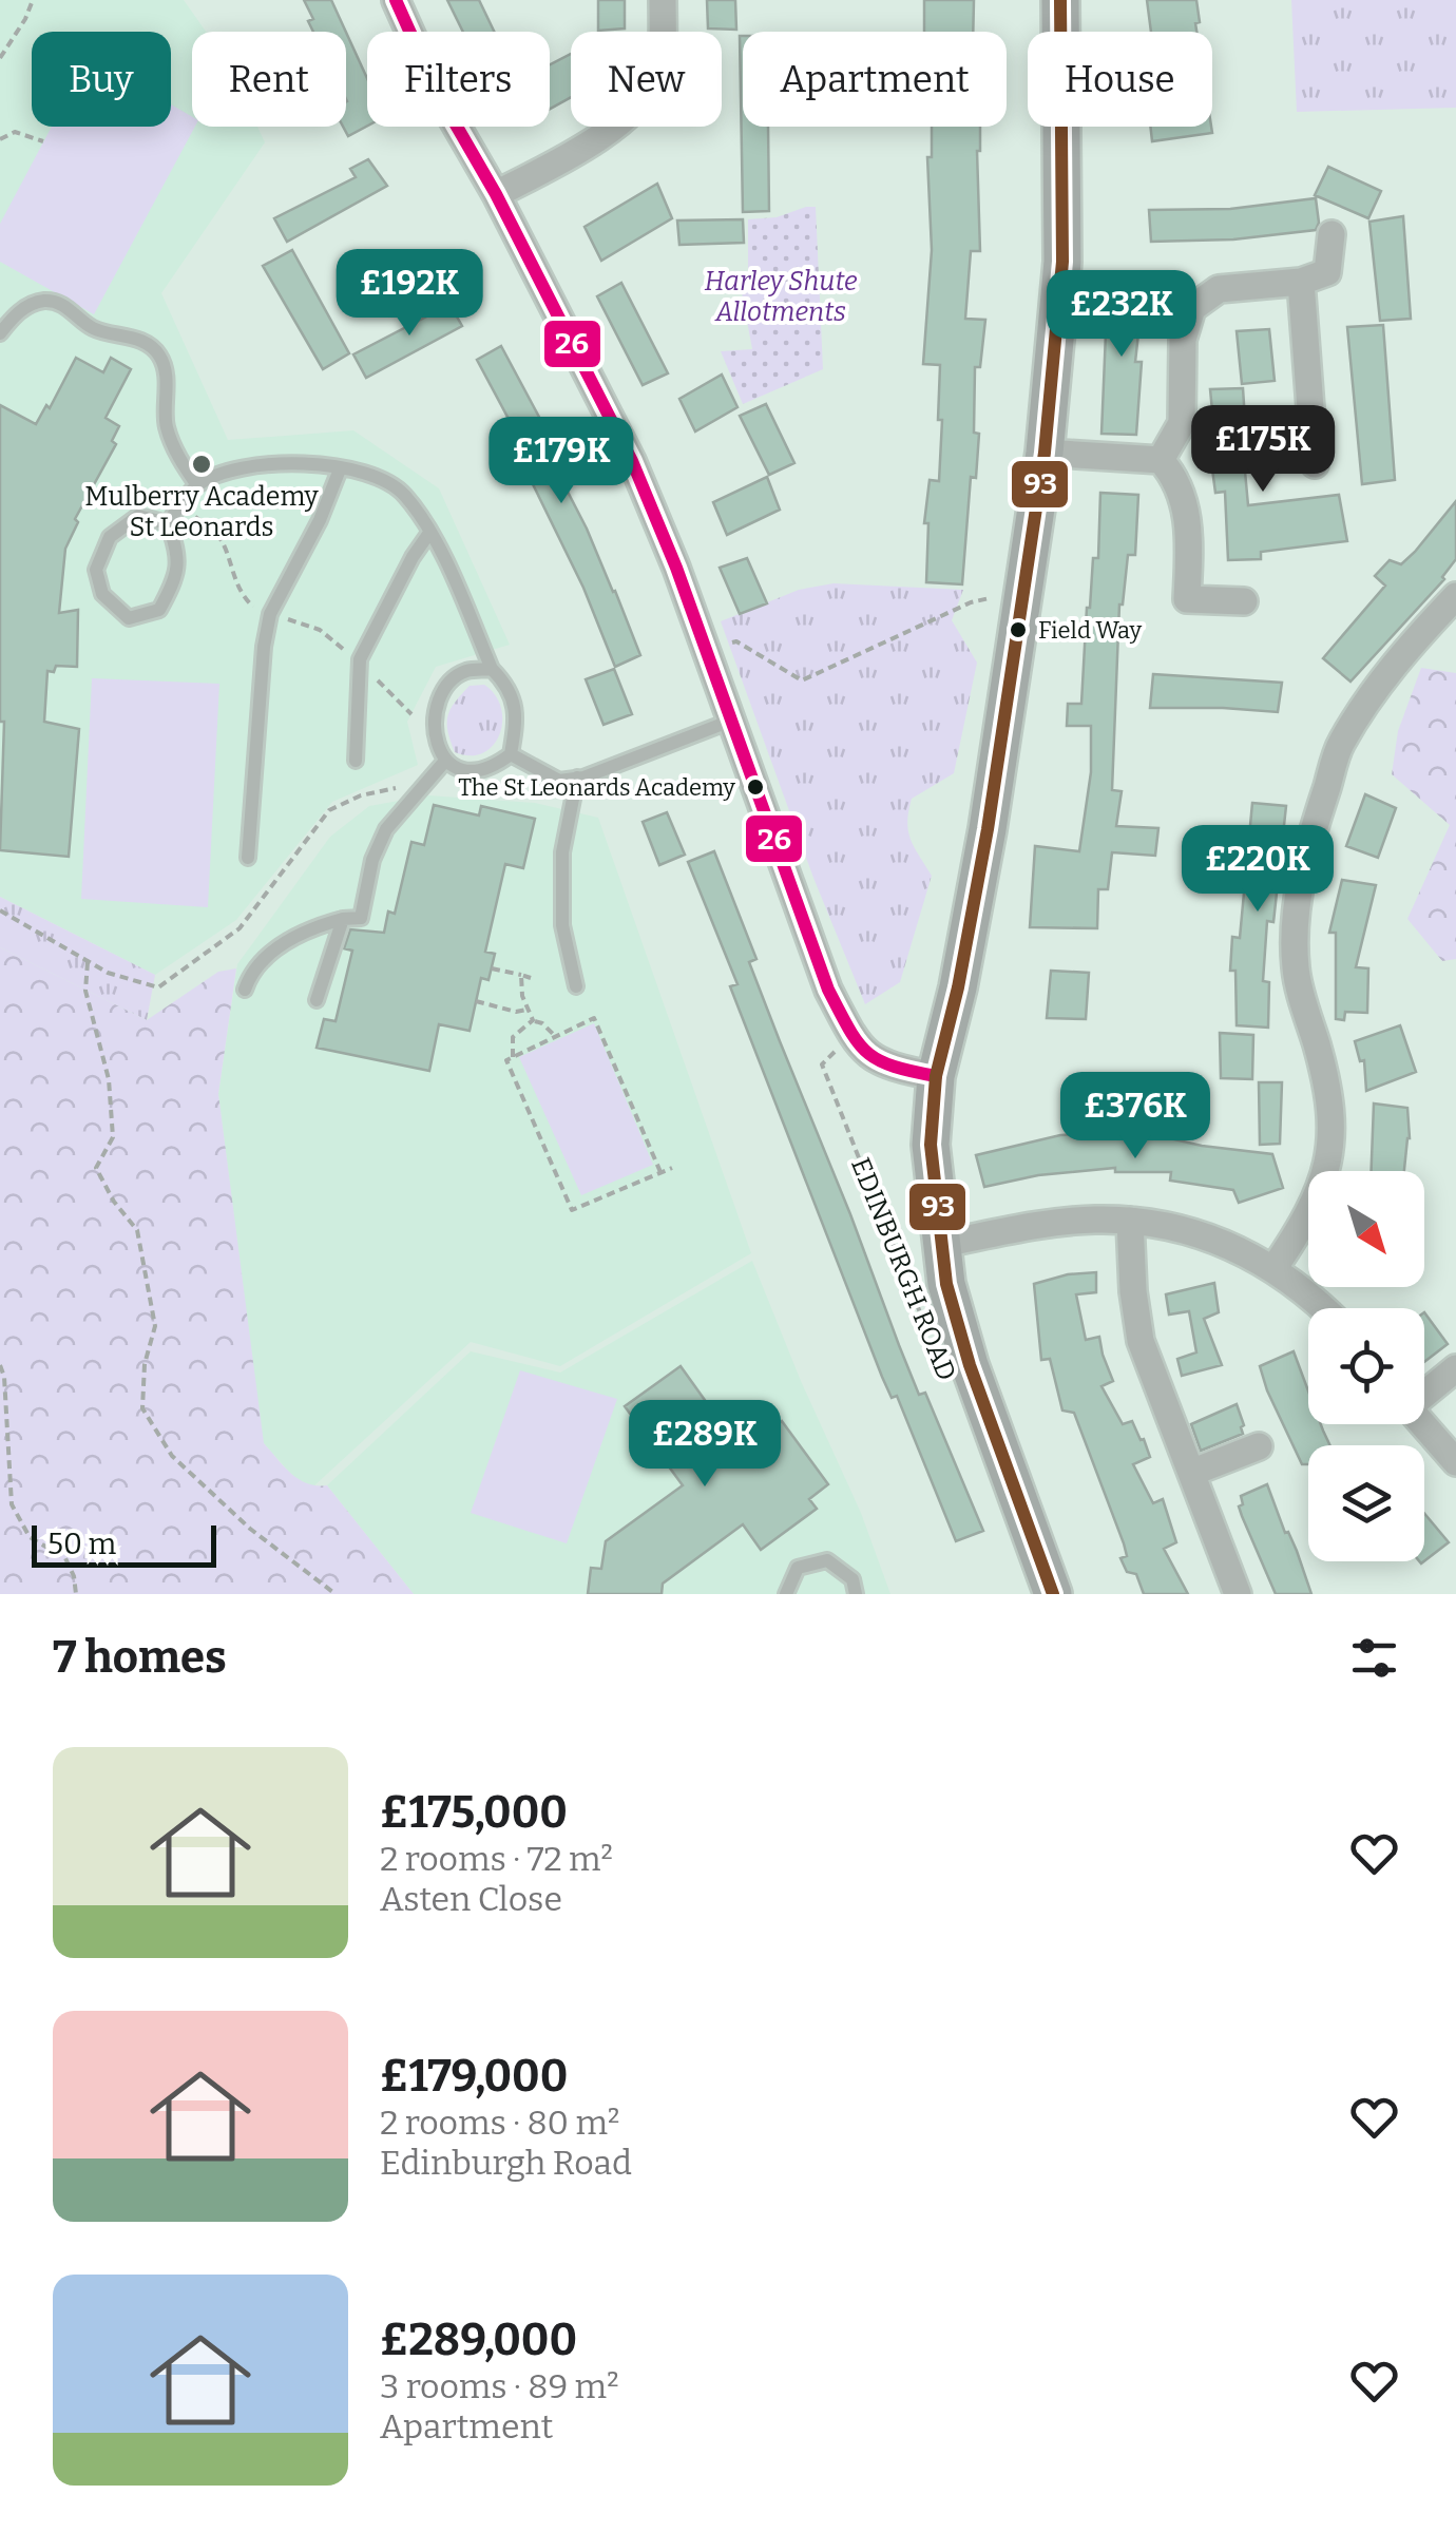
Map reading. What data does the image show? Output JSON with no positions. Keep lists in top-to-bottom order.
{
  "streets": {
    "path": ["EDINBURGH ROAD"]
  },
  "parks": ["Harley Shute Allotments"],
  "places": ["Mulberry Academy St Leonards", "Field Way", "The St Leonards Academy"],
  "lines": ["transit line 26", "transit line 93"],
  "scale_bar": "50 m",
  "north": "bottom right",
  "page": {
    "chip": [
      "Buy",
      "Rent",
      "Filters",
      "New",
      "Apartment",
      "House"
    ],
    "price": [
      "£192K",
      "£232K",
      "£175K",
      "£179K",
      "£220K",
      "£376K",
      "£289K"
    ],
    "scale": "50 m",
    "heading": "7 homes",
    "list": [
      {
        "name": "£175,000",
        "note": "2 rooms · 72 m² · Asten Close"
      },
      {
        "name": "£179,000",
        "note": "2 rooms · 80 m² · Edinburgh Road"
      },
      {
        "name": "£289,000",
        "note": "3 rooms · 89 m² · Apartment"
      }
    ]
  }
}
